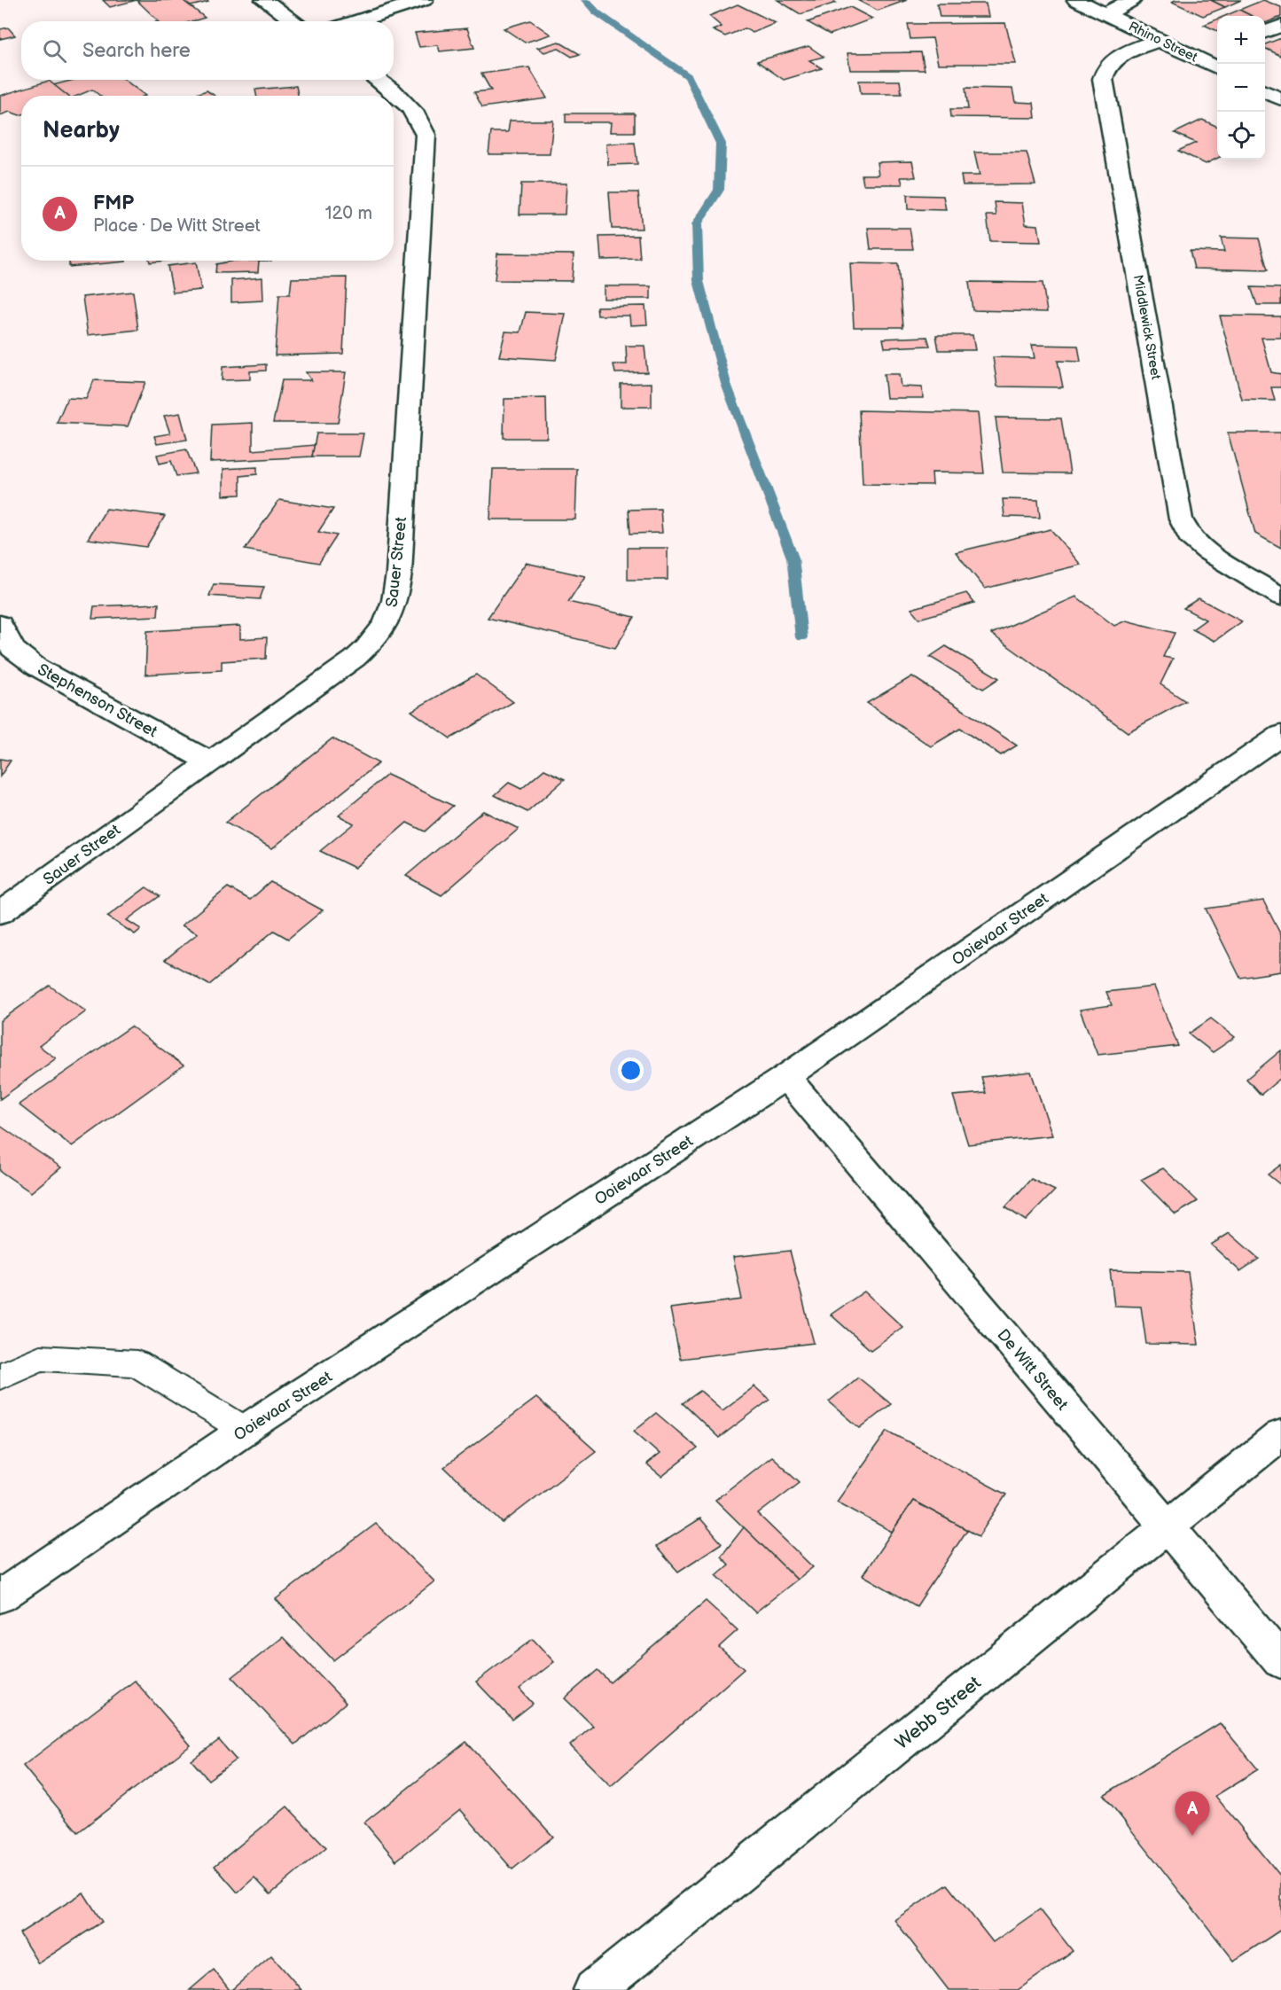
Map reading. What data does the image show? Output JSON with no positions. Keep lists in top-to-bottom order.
{
  "streets": {
    "street": [
      "Rhino Street",
      "Middlewick Street",
      "Sauer Street",
      "Stephenson Street",
      "Ooievaar Street",
      "De Witt Street",
      "Webb Street"
    ]
  },
  "crossings": [
    ["Rhino Street", "Middlewick Street"],
    ["Sauer Street", "Stephenson Street"],
    ["Ooievaar Street", "De Witt Street"],
    ["De Witt Street", "Webb Street"]
  ],
  "page": {
    "map_buttons": ["+", "−"],
    "search": "Search here",
    "heading": "Nearby",
    "list": [
      {
        "mark": "A",
        "name": "FMP",
        "note": "Place · De Witt Street",
        "value": "120 m"
      }
    ],
    "pins": "A"
  }
}
